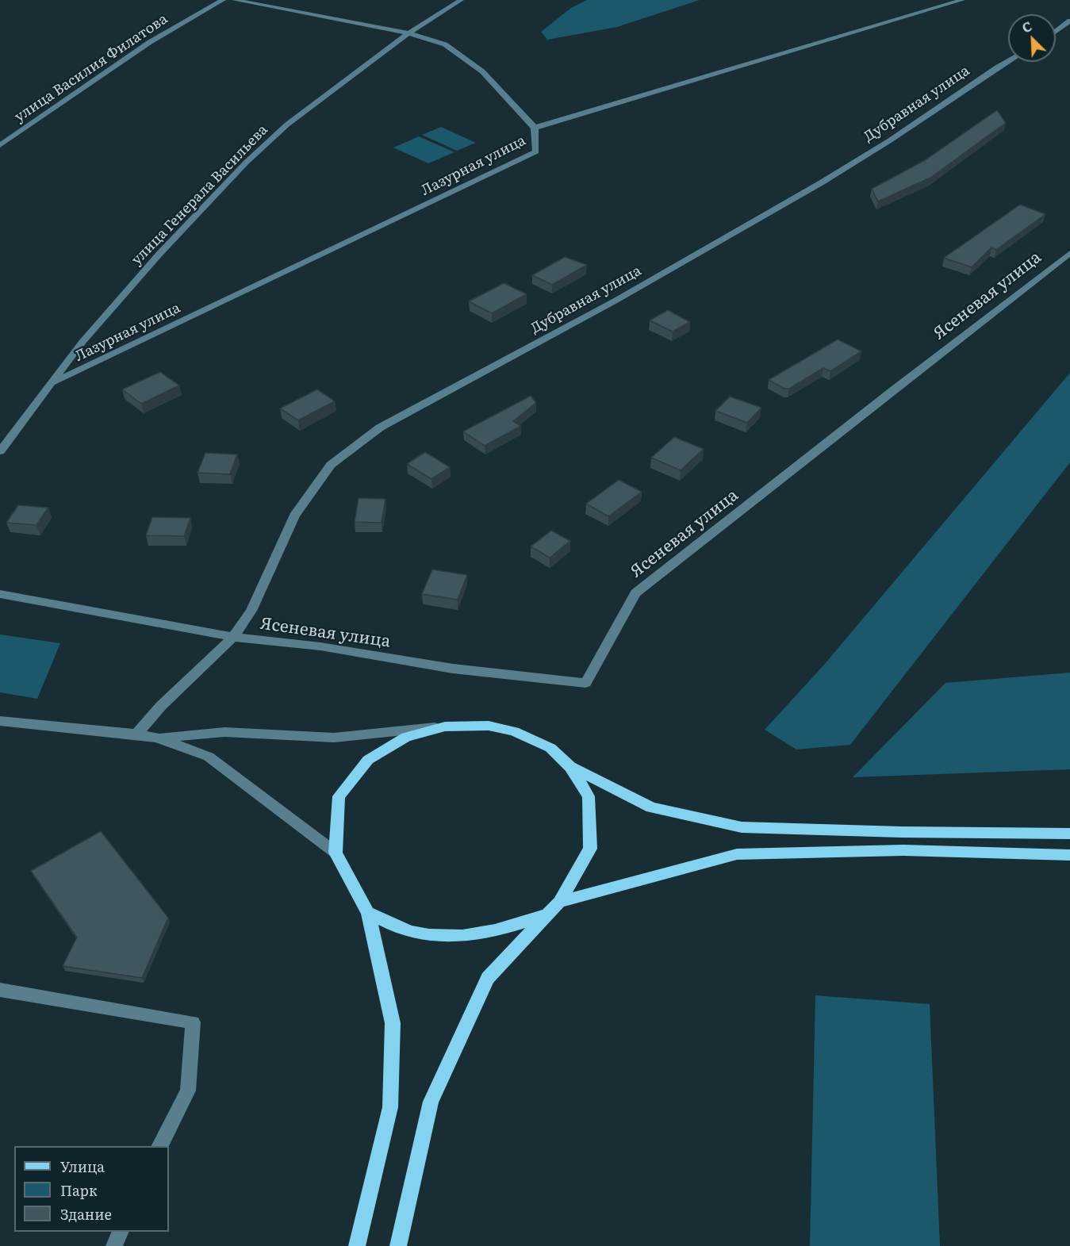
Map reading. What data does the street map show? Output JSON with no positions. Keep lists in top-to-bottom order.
{
  "streets": {
    "street": [
      "улица Василия Филатова",
      "Дубравная улица",
      "Лазурная улица",
      "улица Генерала Васильева",
      "Ясеневая улица"
    ]
  },
  "crossings": [
    ["Дубравная улица", "Ясеневая улица"],
    ["Лазурная улица", "улица Генерала Васильева"]
  ],
  "legend": ["Улица", "Парк", "Здание"],
  "north": "top left"
}
